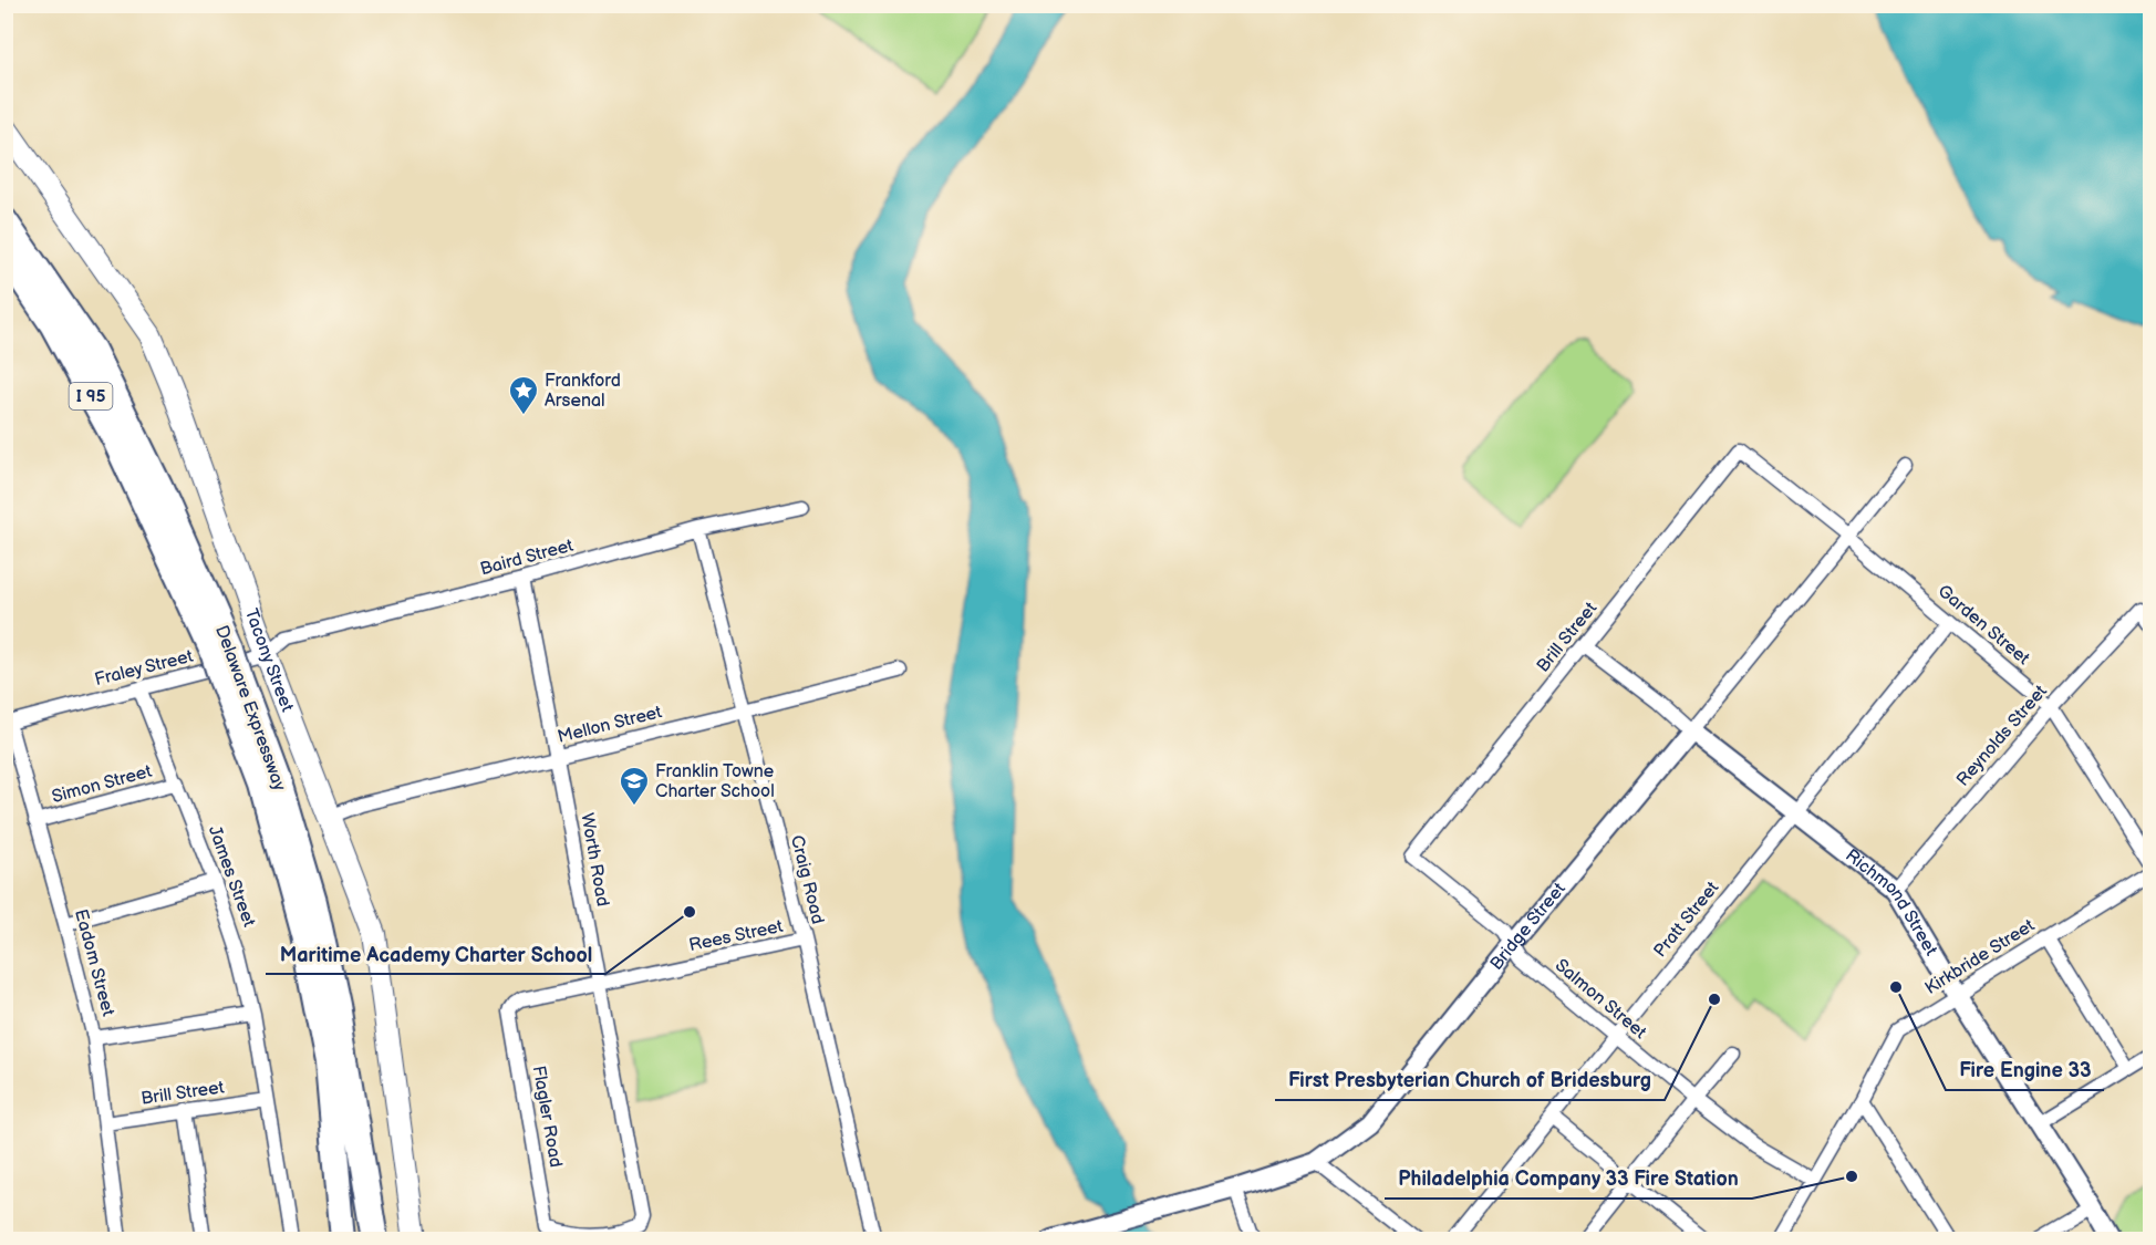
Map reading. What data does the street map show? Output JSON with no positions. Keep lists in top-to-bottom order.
{
  "streets": {
    "highway": ["I 95", "Delaware Expressway"],
    "main road": ["Tacony Street", "Richmond Street", "Bridge Street"],
    "street": [
      "Baird Street",
      "Garden Street",
      "Brill Street",
      "Fraley Street",
      "Mellon Street",
      "Reynolds Street",
      "Simon Street",
      "Worth Road",
      "James Street",
      "Craig Road",
      "Pratt Street",
      "Rees Street",
      "Kirkbride Street",
      "Eadom Street",
      "Salmon Street",
      "Flagler Road"
    ]
  },
  "crossings": [
    ["Baird Street", "Tacony Street"],
    ["Baird Street", "Fraley Street"],
    ["Baird Street", "Worth Road"],
    ["Baird Street", "Craig Road"],
    ["Garden Street", "Brill Street"],
    ["Garden Street", "Reynolds Street"],
    ["Garden Street", "Pratt Street"],
    ["Garden Street", "Bridge Street"],
    ["Brill Street", "James Street"],
    ["Brill Street", "Richmond Street"],
    ["Brill Street", "Eadom Street"],
    ["Brill Street", "Salmon Street"],
    ["Tacony Street", "Fraley Street"],
    ["Tacony Street", "Mellon Street"],
    ["Fraley Street", "James Street"],
    ["Fraley Street", "Eadom Street"],
    ["Mellon Street", "Worth Road"],
    ["Mellon Street", "Craig Road"],
    ["Reynolds Street", "Richmond Street"],
    ["Simon Street", "James Street"],
    ["Simon Street", "Eadom Street"],
    ["Worth Road", "Rees Street"],
    ["Worth Road", "Flagler Road"],
    ["Craig Road", "Rees Street"],
    ["Richmond Street", "Pratt Street"],
    ["Richmond Street", "Bridge Street"],
    ["Richmond Street", "Kirkbride Street"],
    ["Pratt Street", "Salmon Street"],
    ["Bridge Street", "Salmon Street"],
    ["Rees Street", "Flagler Road"],
    ["Kirkbride Street", "Salmon Street"]
  ],
  "places": {
    "place": ["Frankford Arsenal"],
    "school or university": ["Franklin Towne Charter School"],
    "other": [
      "Maritime Academy Charter School",
      "Fire Engine 33",
      "First Presbyterian Church of Bridesburg",
      "Philadelphia Company 33 Fire Station"
    ]
  }
}
